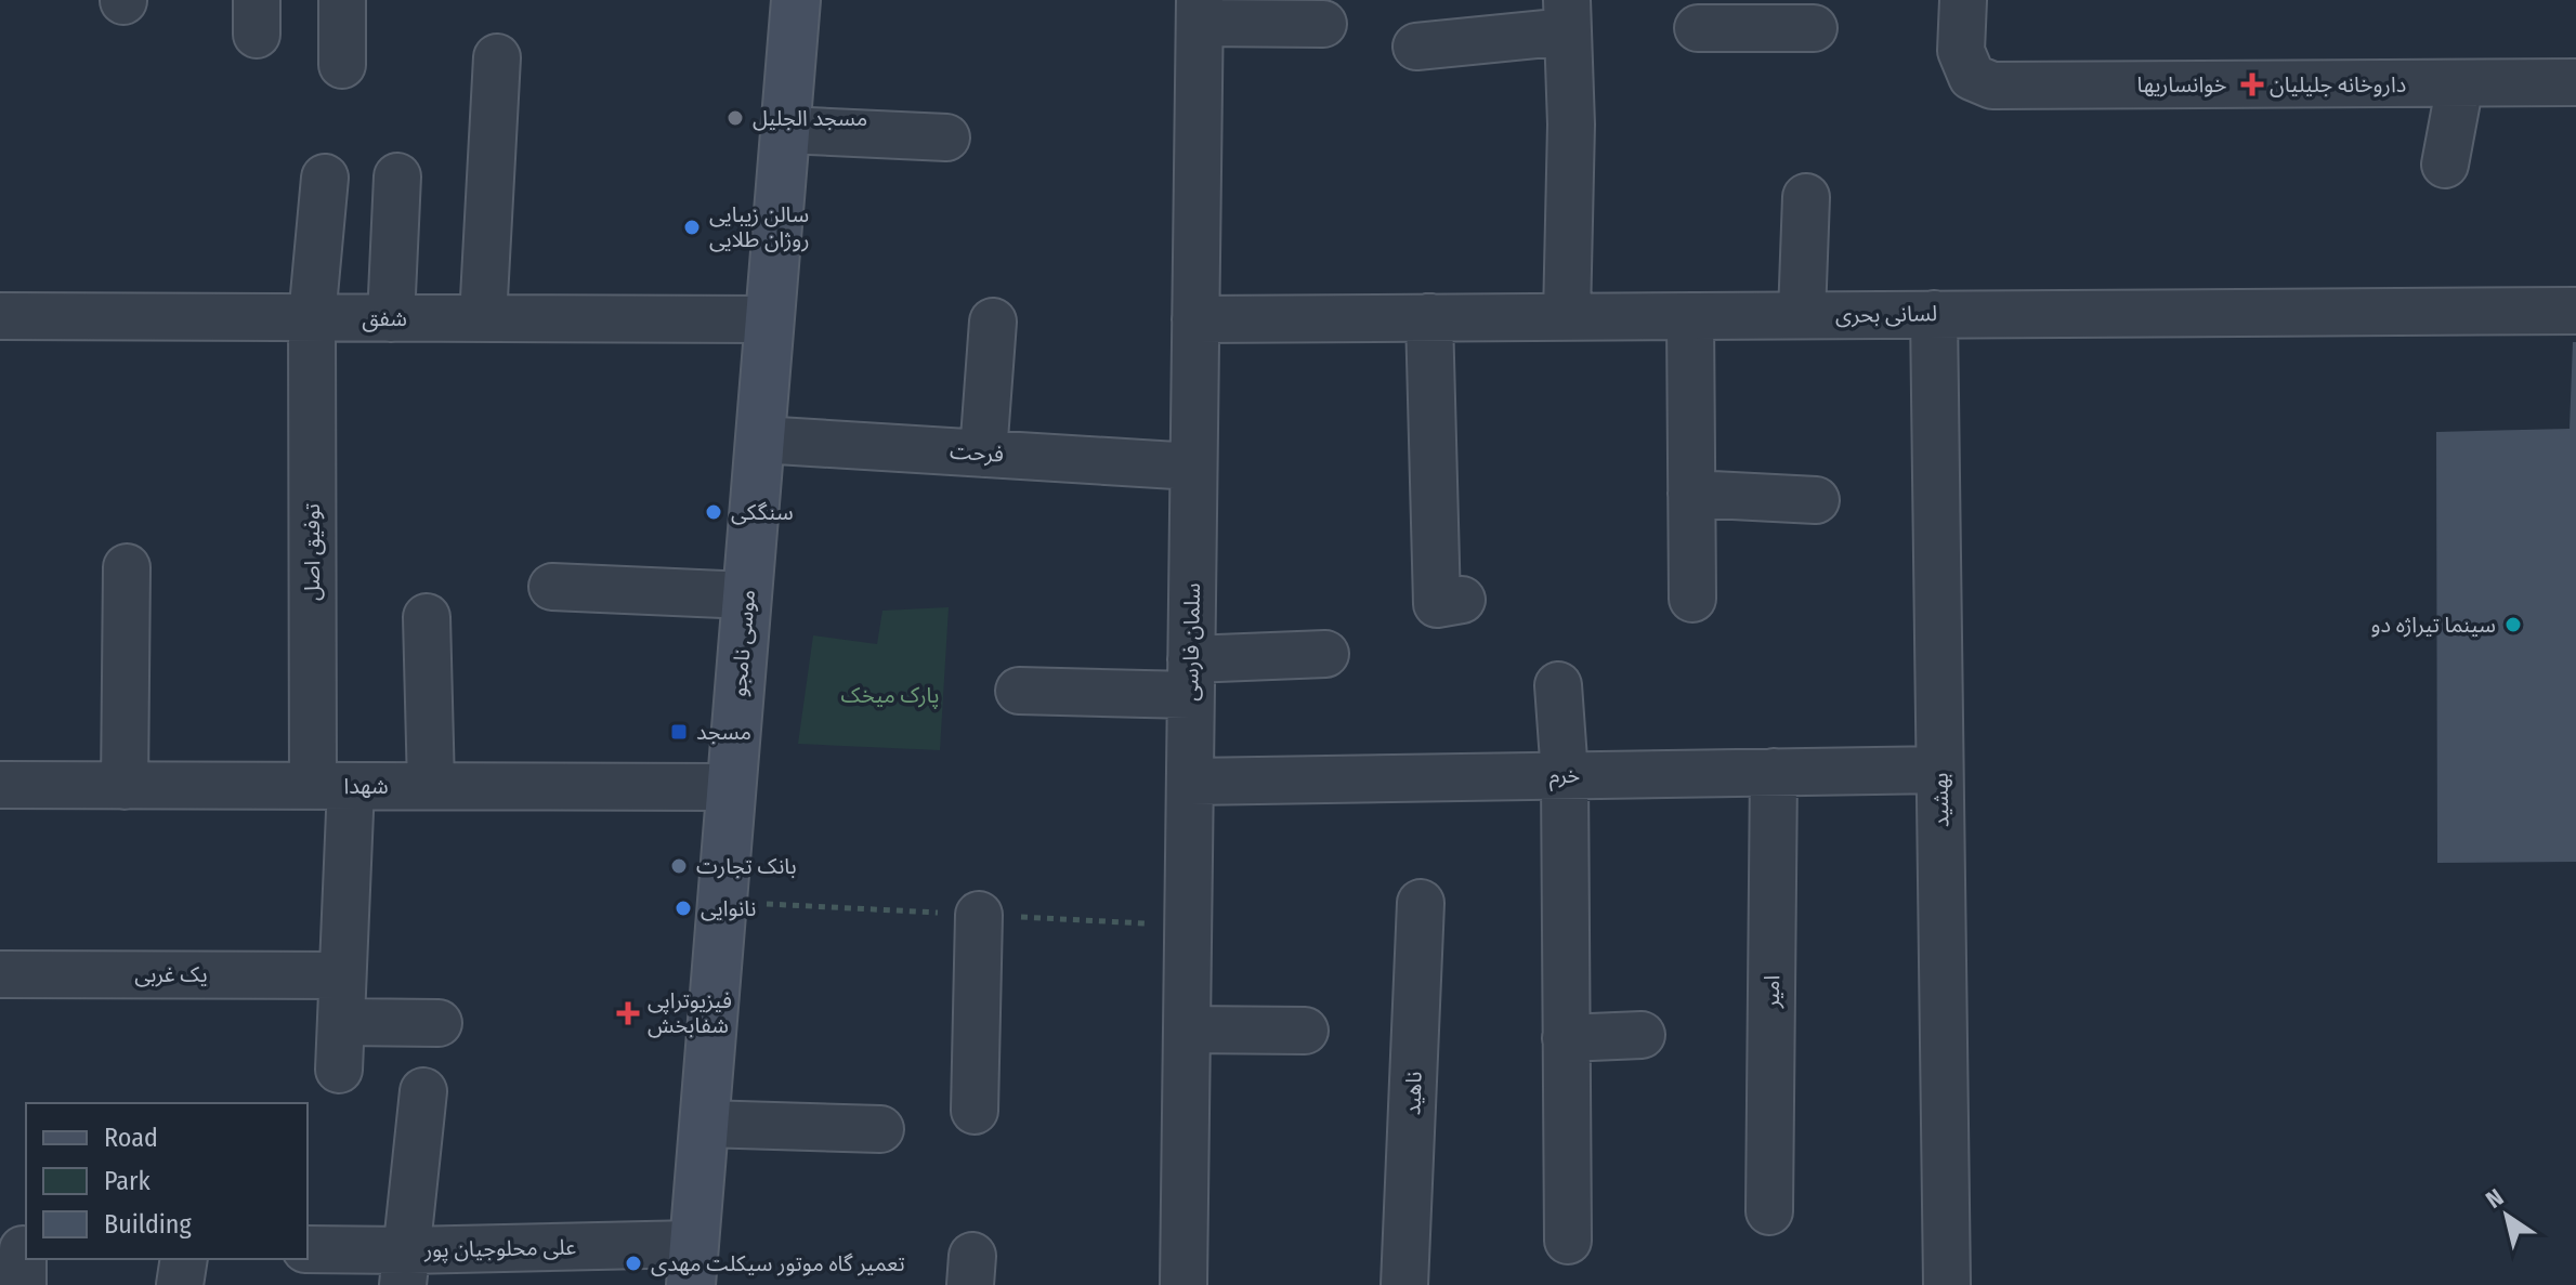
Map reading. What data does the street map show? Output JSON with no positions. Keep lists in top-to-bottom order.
{
  "streets": {
    "main road": ["موسی نامجو"],
    "street": [
      "خوانساریها",
      "لسانی بحری",
      "شفق",
      "فرحت",
      "توفیق اصل",
      "سلمان فارسی",
      "خرم",
      "شهدا",
      "بهشید",
      "یک غربی",
      "امیر",
      "ناهید",
      "علی محلوجیان پور"
    ]
  },
  "crossings": [
    ["لسانی بحری", "سلمان فارسی"],
    ["لسانی بحری", "بهشید"],
    ["شفق", "توفیق اصل"],
    ["شفق", "موسی نامجو"],
    ["فرحت", "سلمان فارسی"],
    ["فرحت", "موسی نامجو"],
    ["توفیق اصل", "شهدا"],
    ["توفیق اصل", "یک غربی"],
    ["سلمان فارسی", "خرم"],
    ["موسی نامجو", "شهدا"],
    ["موسی نامجو", "علی محلوجیان پور"],
    ["خرم", "بهشید"],
    ["خرم", "امیر"]
  ],
  "parks": ["پارک میخک"],
  "places": {
    "health": ["داروخانه جلیلیان", "فیزیوتراپی شفابخش"],
    "other": [
      "مسجد الجلیل",
      "سالن زیبایی روژان طلایی",
      "سنگکی",
      "سینما تیراژه دو",
      "بانک تجارت",
      "نانوایی",
      "تعمیر گاه موتور سیکلت مهدی"
    ],
    "transit": ["مسجد"]
  },
  "legend": ["Road", "Park", "Building"],
  "north": "top left"
}
